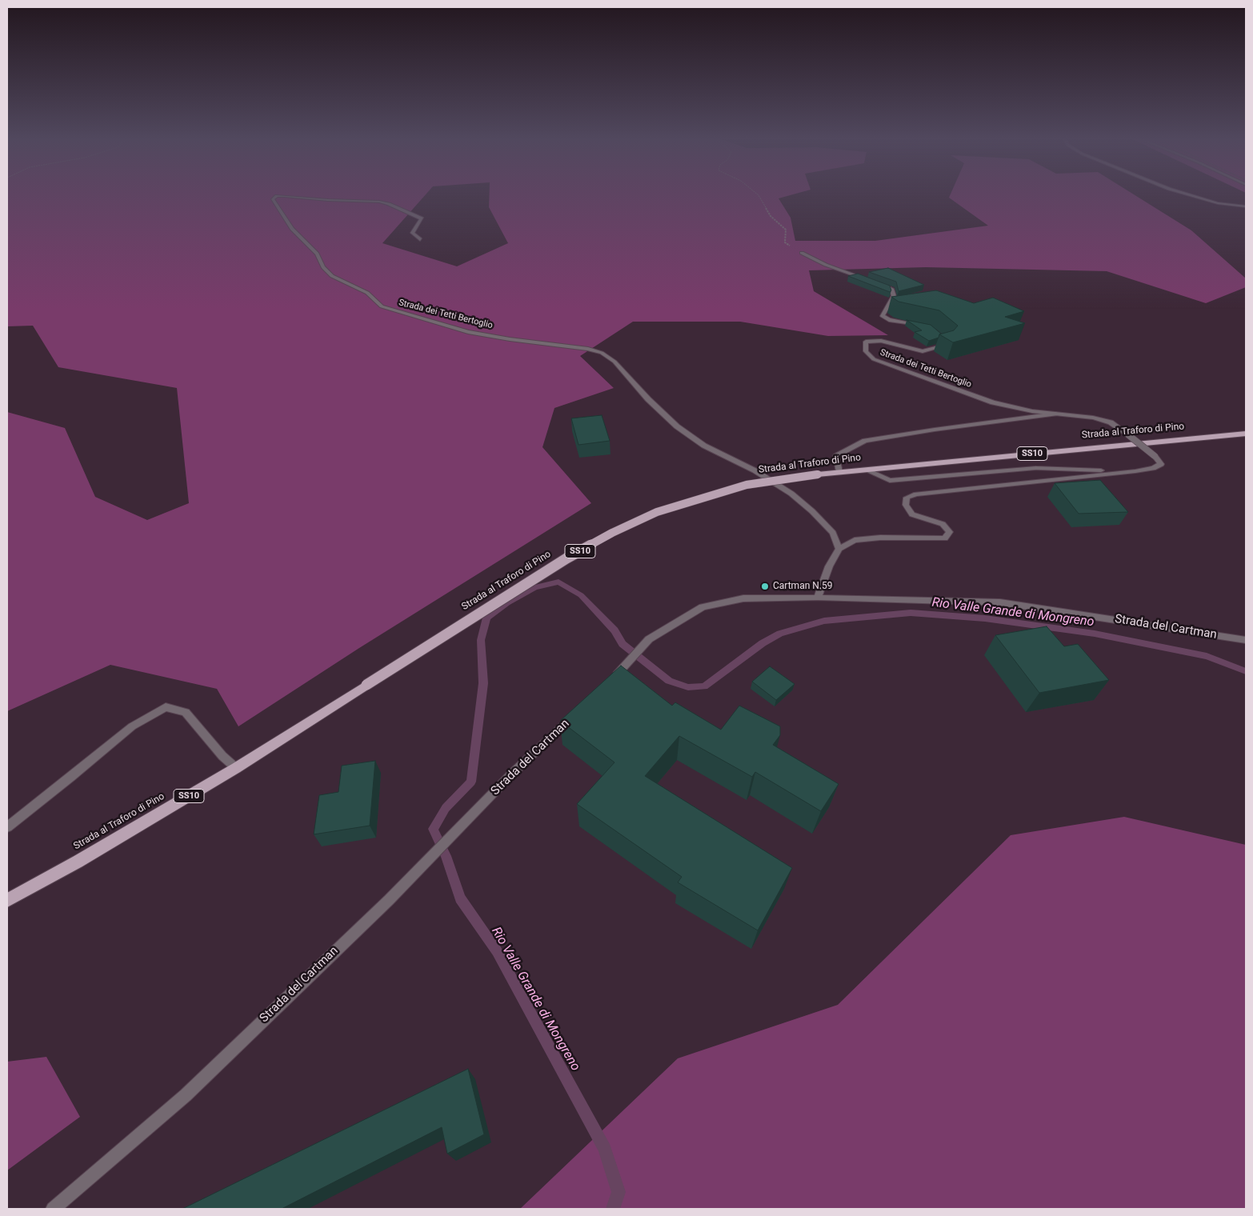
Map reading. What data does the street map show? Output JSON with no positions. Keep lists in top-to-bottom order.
{
  "streets": {
    "main road": ["Strada al Traforo di Pino", "SS10"],
    "street": ["Strada dei Tetti Bertoglio", "Strada del Cartman"]
  },
  "crossings": [
    ["Strada dei Tetti Bertoglio", "Strada al Traforo di Pino"]
  ],
  "water": ["Rio Valle Grande di Mongreno"],
  "places": ["Cartman N.59"]
}
